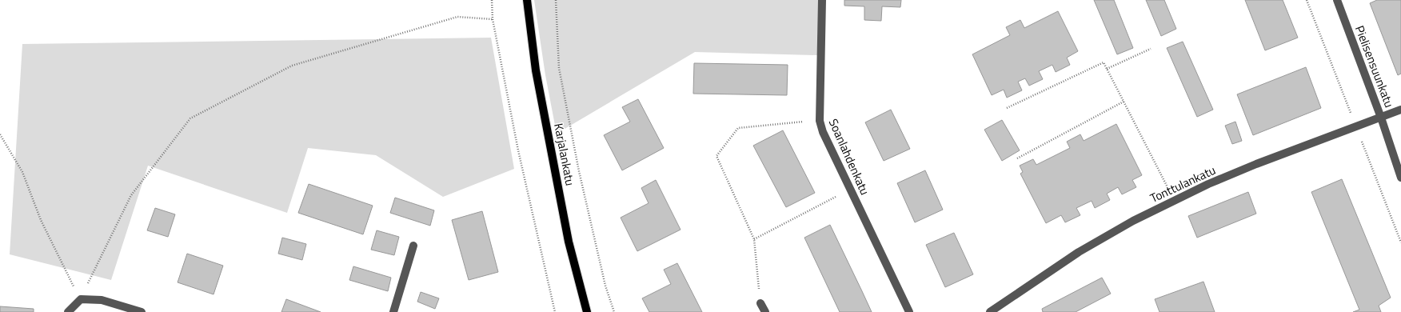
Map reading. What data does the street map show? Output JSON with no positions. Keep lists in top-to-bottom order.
{
  "streets": {
    "main road": ["Karjalankatu"],
    "street": ["Pielisensuunkatu", "Soanlahdenkatu", "Tonttulankatu"]
  },
  "crossings": [
    ["Pielisensuunkatu", "Tonttulankatu"]
  ]
}
